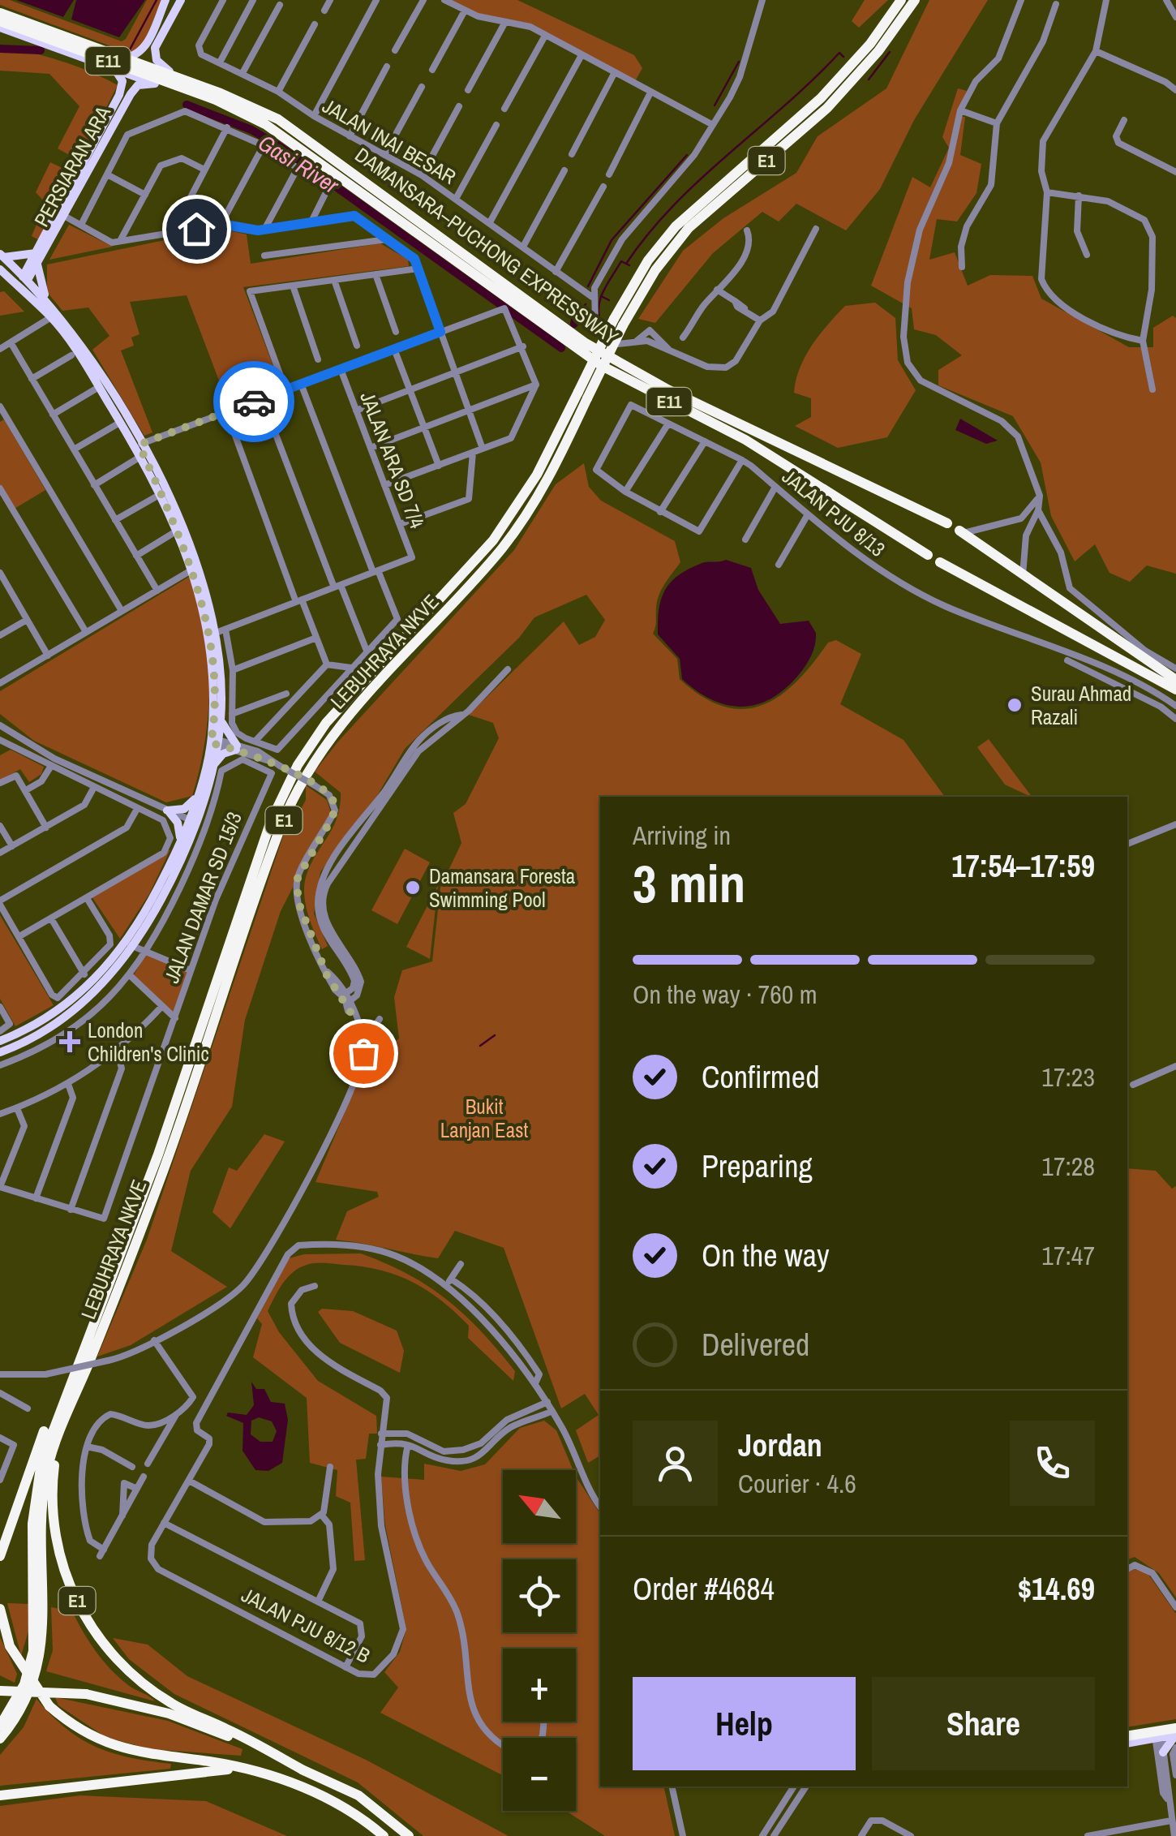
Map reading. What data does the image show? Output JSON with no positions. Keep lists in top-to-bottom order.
{
  "streets": {
    "highway": [
      "E11",
      "E1",
      "DAMANSARA–PUCHONG EXPRESSWAY",
      "LEBUHRAYA NKVE"
    ],
    "main road": ["PERSIARAN ARA"],
    "street": [
      "JALAN INAI BESAR",
      "JALAN ARA SD 7/4",
      "JALAN PJU 8/13",
      "JALAN DAMAR SD 15/3",
      "JALAN PJU 8/12 B"
    ]
  },
  "crossings": [
    ["E11", "DAMANSARA–PUCHONG EXPRESSWAY"],
    ["E1", "LEBUHRAYA NKVE"]
  ],
  "water": ["Gasi River"],
  "parks": ["Bukit Lanjan East"],
  "places": {
    "other": ["Surau Ahmad Razali", "Damansara Foresta Swimming Pool"],
    "health": ["London Children's Clinic"]
  },
  "north": "top left",
  "page": {
    "heading": ["3 min", "Arriving in", "17:54–17:59"],
    "panel": [
      "Jordan",
      "Courier · 4.6",
      "Order #4684",
      "$14.69"
    ],
    "bar": "On the way · 760 m",
    "list": [
      ["Confirmed", "17:23"],
      ["Preparing", "17:28"],
      ["On the way", "17:47"],
      "Delivered"
    ],
    "map_buttons": ["+", "−"],
    "buttons": ["Help", "Share"]
  }
}
